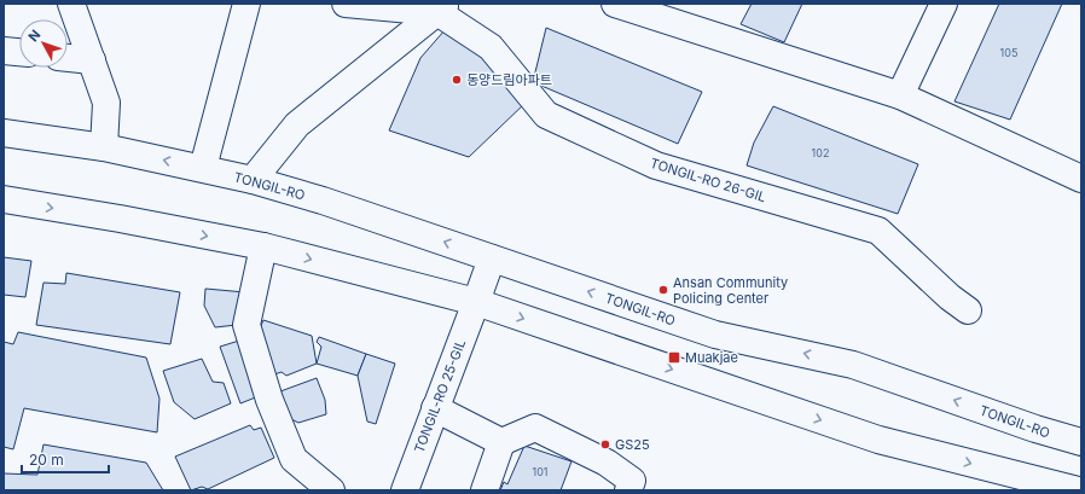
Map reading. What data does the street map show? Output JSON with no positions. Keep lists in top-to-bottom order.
{
  "streets": {
    "street": ["TONGIL-RO 26-GIL", "TONGIL-RO", "TONGIL-RO 25-GIL"]
  },
  "crossings": [
    ["TONGIL-RO", "TONGIL-RO 25-GIL"]
  ],
  "places": {
    "other": ["동양드림아파트", "Ansan Community Policing Center", "GS25"],
    "transit": ["Muakjae"]
  },
  "house_numbers": ["105", "102", "101"],
  "scale_bar": "20 m",
  "north": "top left"
}
